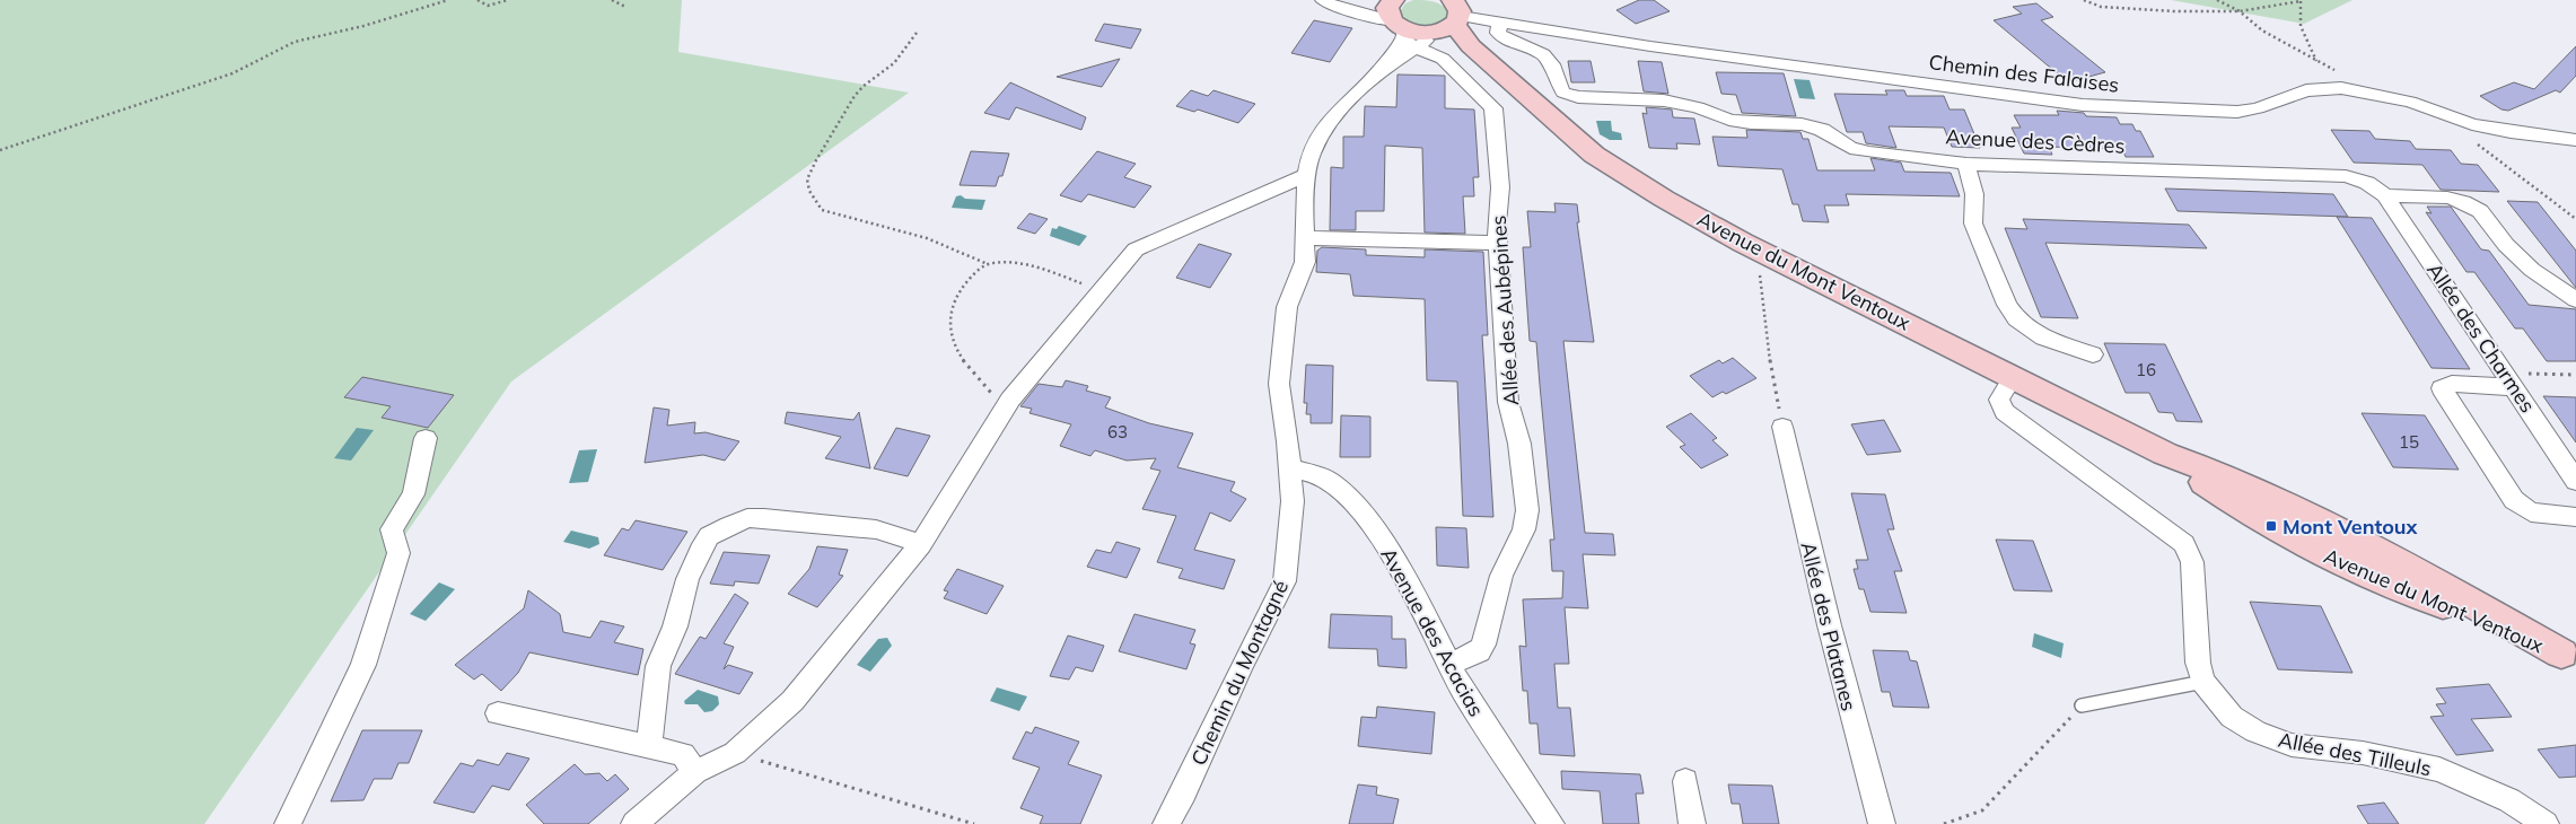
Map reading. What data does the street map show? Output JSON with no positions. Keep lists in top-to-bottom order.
{
  "streets": {
    "street": [
      "Chemin des Falaises",
      "Avenue des Cèdres",
      "Avenue du Mont Ventoux",
      "Allée des Aubépines",
      "Allée des Charmes",
      "Allée des Platanes",
      "Avenue des Acacias",
      "Chemin du Montagné",
      "Allée des Tilleuls"
    ]
  },
  "crossings": [
    ["Chemin des Falaises", "Avenue des Cèdres"],
    ["Chemin des Falaises", "Avenue du Mont Ventoux"],
    ["Chemin des Falaises", "Allée des Aubépines"],
    ["Chemin des Falaises", "Chemin du Montagné"],
    ["Avenue des Cèdres", "Allée des Charmes"],
    ["Avenue du Mont Ventoux", "Allée des Aubépines"],
    ["Avenue du Mont Ventoux", "Chemin du Montagné"],
    ["Avenue du Mont Ventoux", "Allée des Tilleuls"],
    ["Allée des Aubépines", "Avenue des Acacias"],
    ["Allée des Aubépines", "Chemin du Montagné"],
    ["Avenue des Acacias", "Chemin du Montagné"]
  ],
  "places": {
    "transit": ["Mont Ventoux"]
  },
  "house_numbers": ["16", "63", "15"]
}
